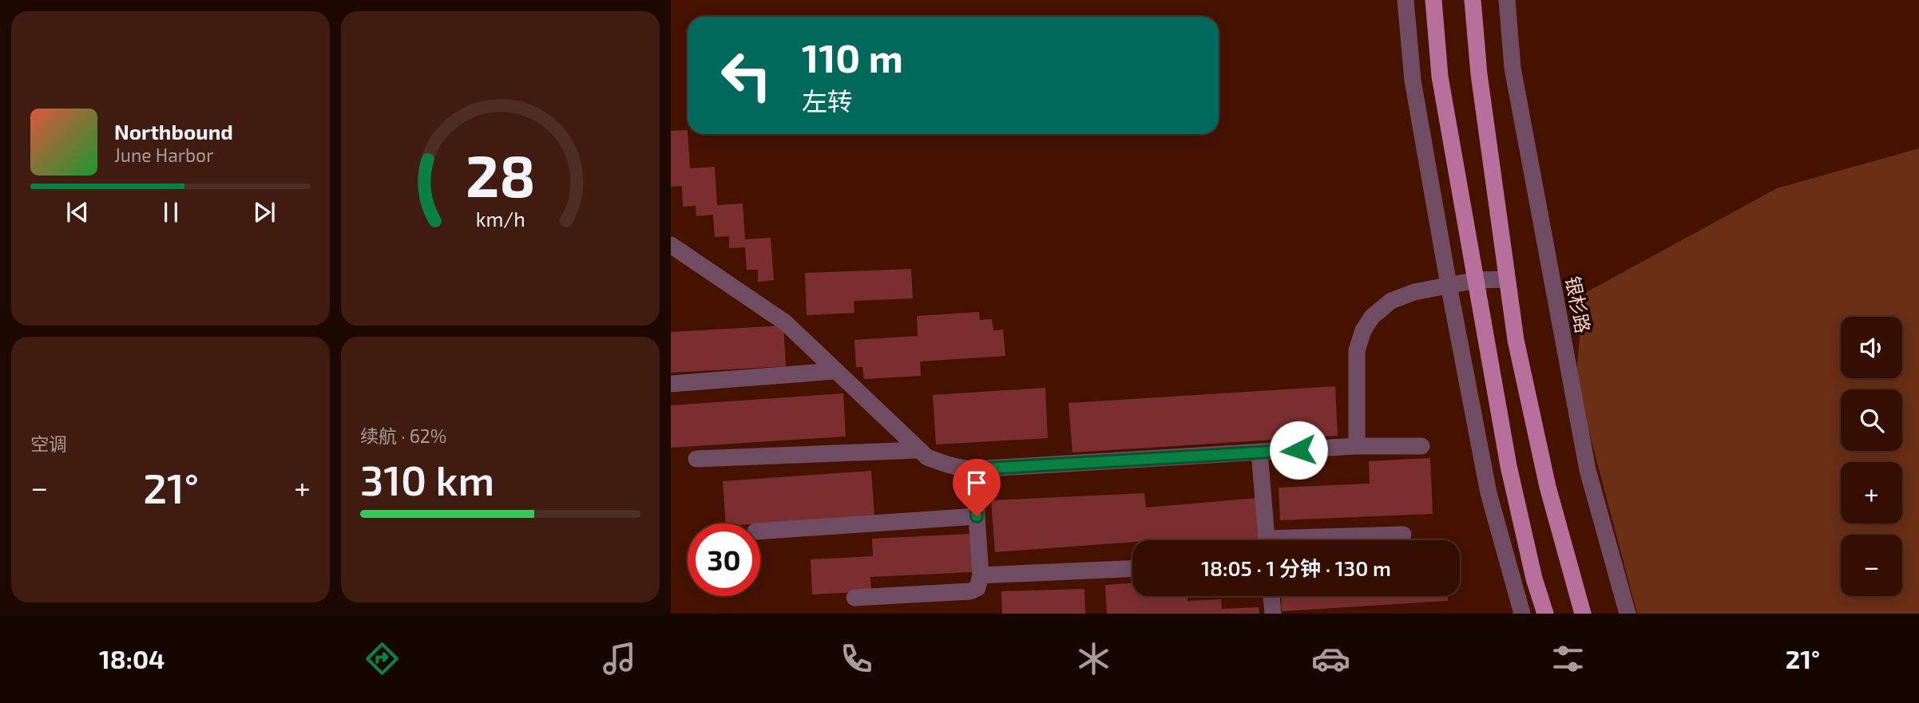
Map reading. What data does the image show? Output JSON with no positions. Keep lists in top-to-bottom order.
{
  "streets": {
    "street": ["银杉路"]
  },
  "page": {
    "turn": ["110 m", "左转"],
    "song": ["Northbound", "June Harbor"],
    "map_buttons": ["+", "−"],
    "tile": [
      "空调",
      ["续航 · 62%", "310 km"]
    ],
    "heat": ["−", "21°", "+"],
    "limit": "30",
    "trip": "18:05 · 1 分钟 · 130 m",
    "tabs": ["18:04", "21°"],
    "gauge": ["28", "km/h"]
  }
}
